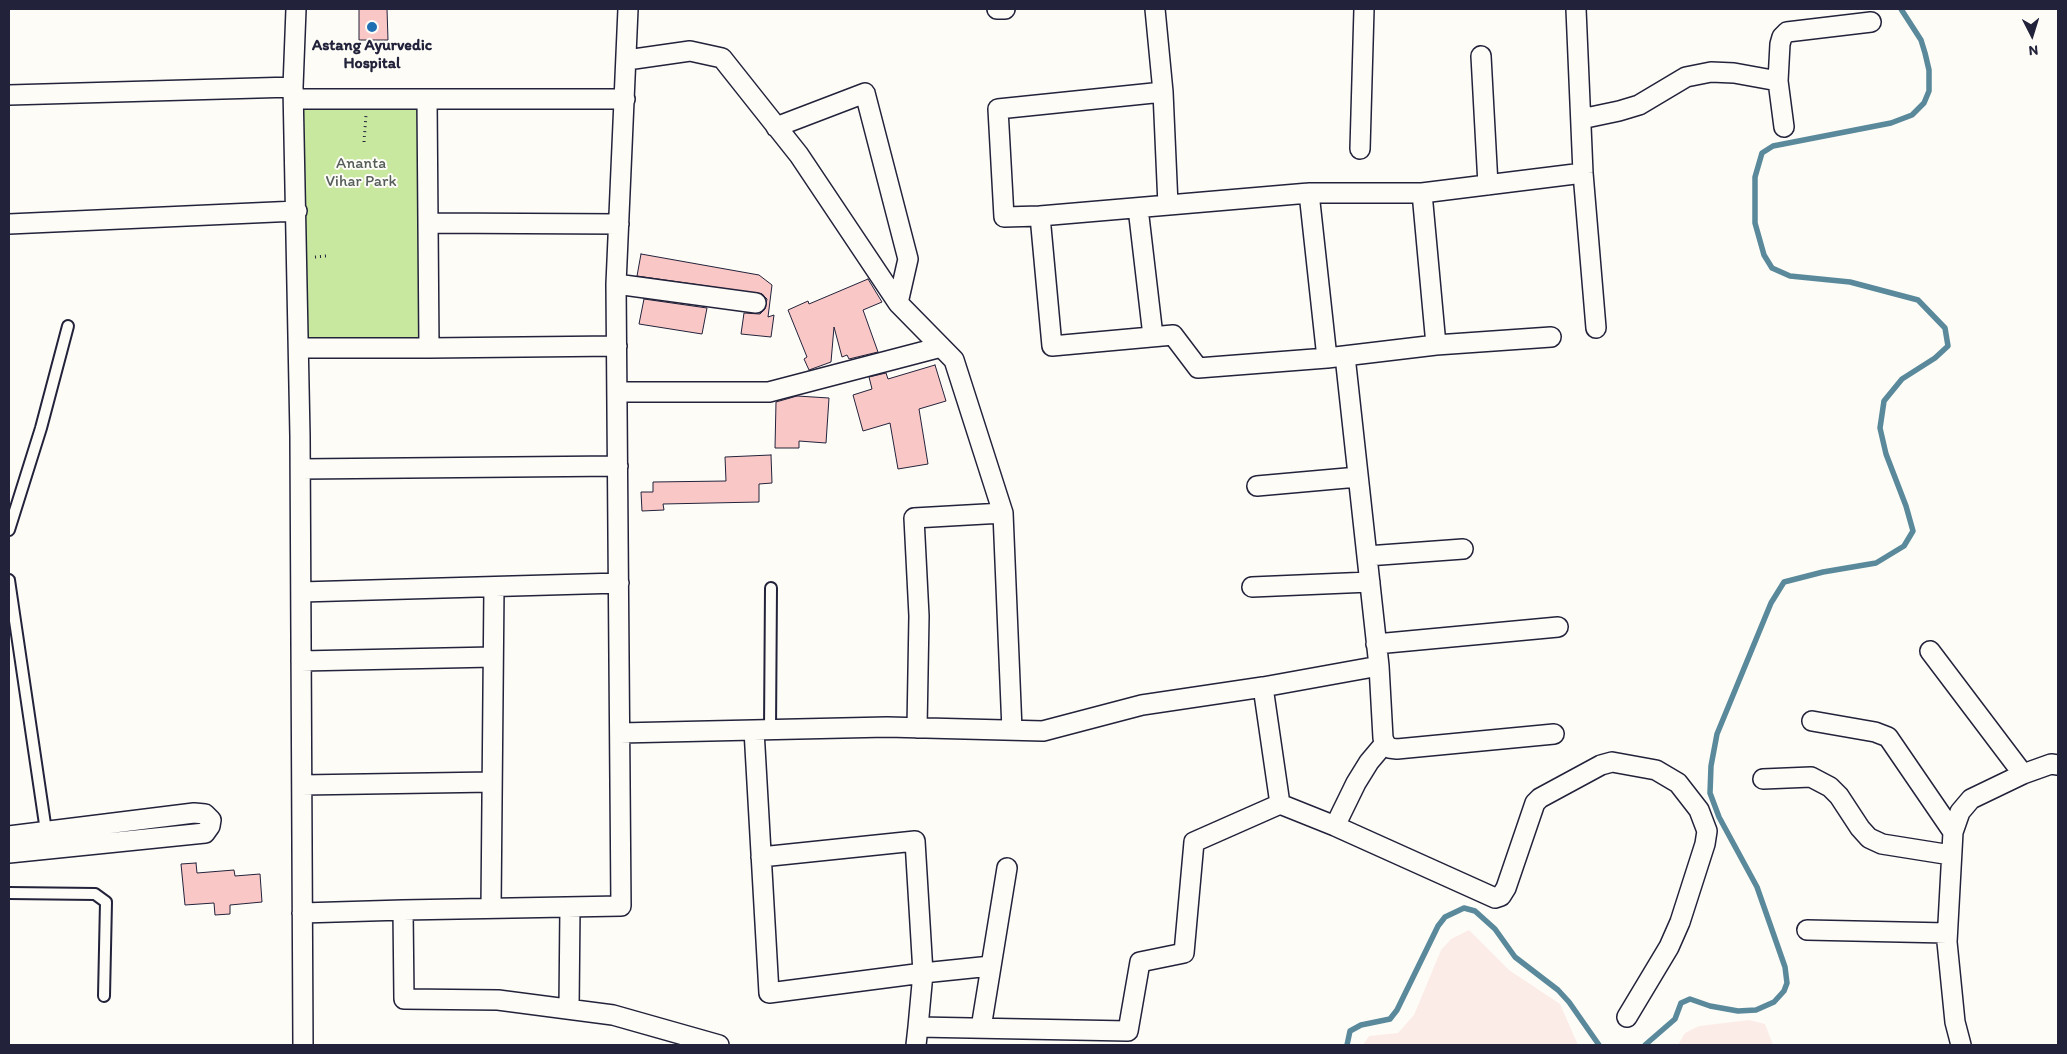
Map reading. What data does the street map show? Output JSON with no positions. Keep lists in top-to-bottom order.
{
  "parks": ["Ananta Vihar Park"],
  "places": ["Astang Ayurvedic Hospital"],
  "north": "bottom"
}
